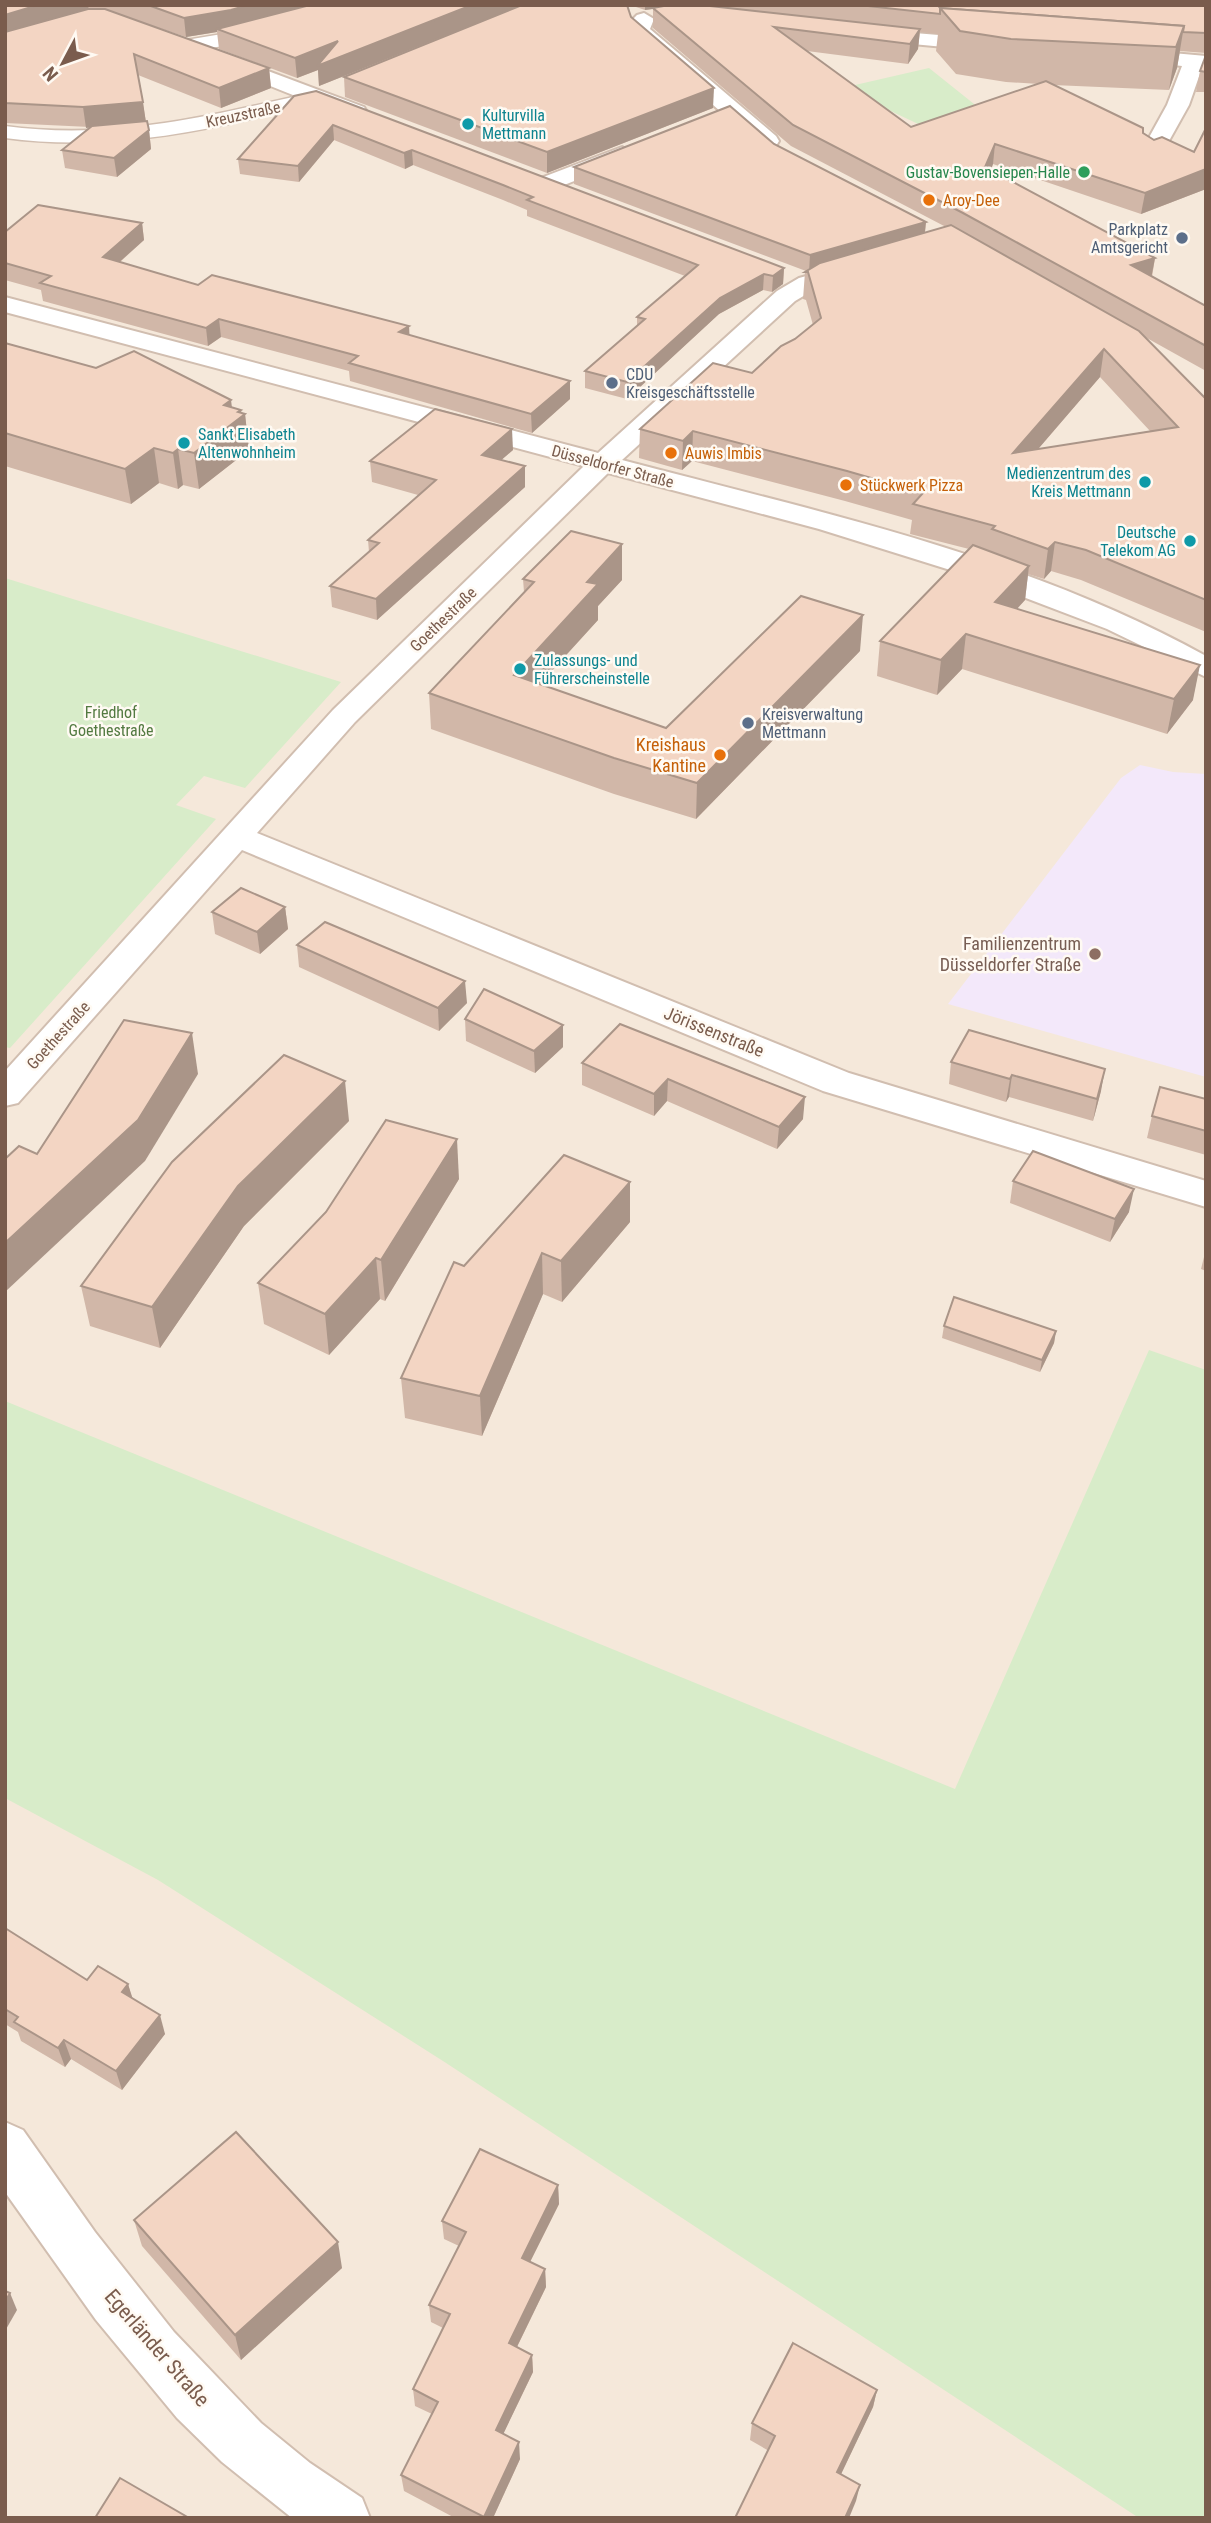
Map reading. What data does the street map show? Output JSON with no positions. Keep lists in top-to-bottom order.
{
  "streets": {
    "street": [
      "Kreuzstraße",
      "Düsseldorfer Straße",
      "Goethestraße",
      "Jörissenstraße",
      "Egerländer Straße"
    ]
  },
  "crossings": [
    ["Düsseldorfer Straße", "Goethestraße"],
    ["Goethestraße", "Jörissenstraße"]
  ],
  "parks": ["Friedhof Goethestraße"],
  "places": [
    "Kulturvilla Mettmann",
    "Gustav-Bovensiepen-Halle",
    "Aroy-Dee",
    "Parkplatz Amtsgericht",
    "CDU Kreisgeschäftsstelle",
    "Sankt Elisabeth Altenwohnheim",
    "Auwis Imbis",
    "Medienzentrum des Kreis Mettmann",
    "Stückwerk Pizza",
    "Deutsche Telekom AG",
    "Zulassungs- und Führerscheinstelle",
    "Kreisverwaltung Mettmann",
    "Kreishaus Kantine",
    "Familienzentrum Düsseldorfer Straße"
  ],
  "north": "bottom left"
}
